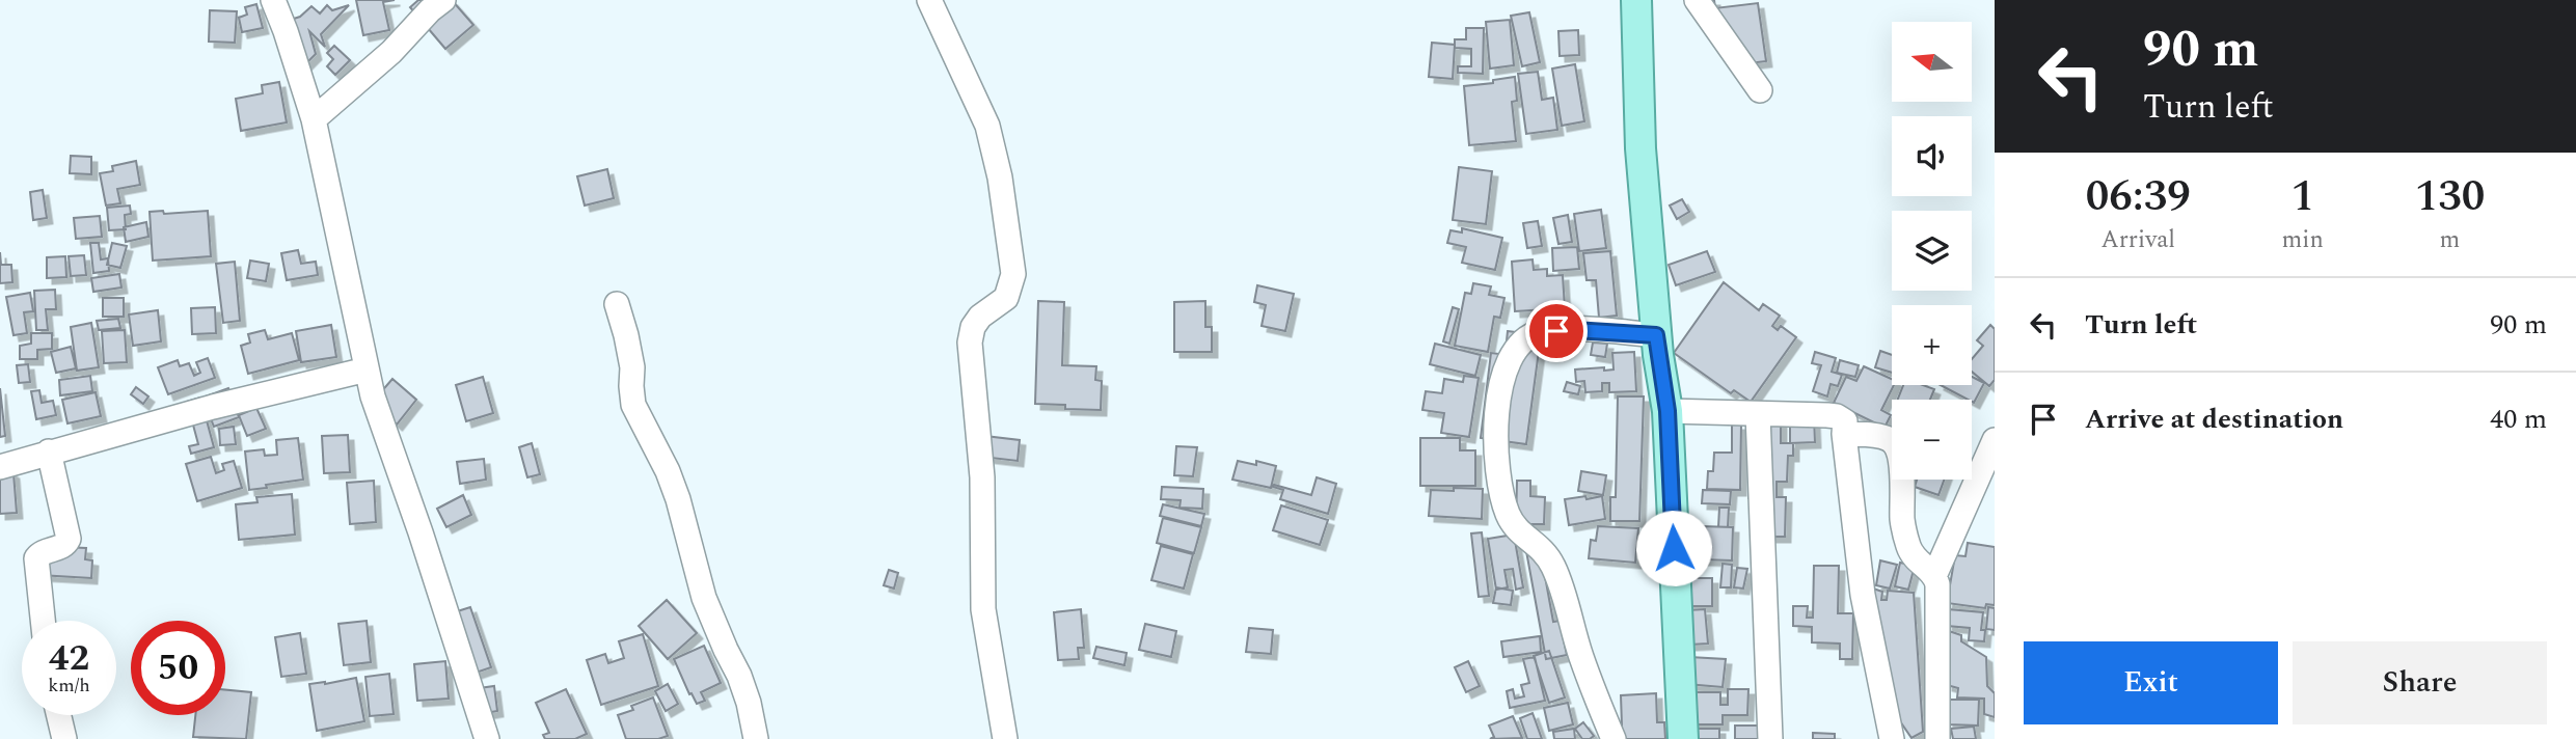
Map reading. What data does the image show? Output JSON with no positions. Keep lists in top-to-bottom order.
{
  "north": "left",
  "page": {
    "turn": ["90 m", "Turn left"],
    "map_buttons": ["+", "−"],
    "eta": [
      "06:39",
      "Arrival",
      "1",
      "min",
      "130",
      "m"
    ],
    "list": [
      {
        "name": "Turn left",
        "value": "90 m"
      },
      {
        "name": "Arrive at destination",
        "value": "40 m"
      }
    ],
    "speed": "42 km/h",
    "limit": "50",
    "buttons": ["Exit", "Share"]
  }
}
